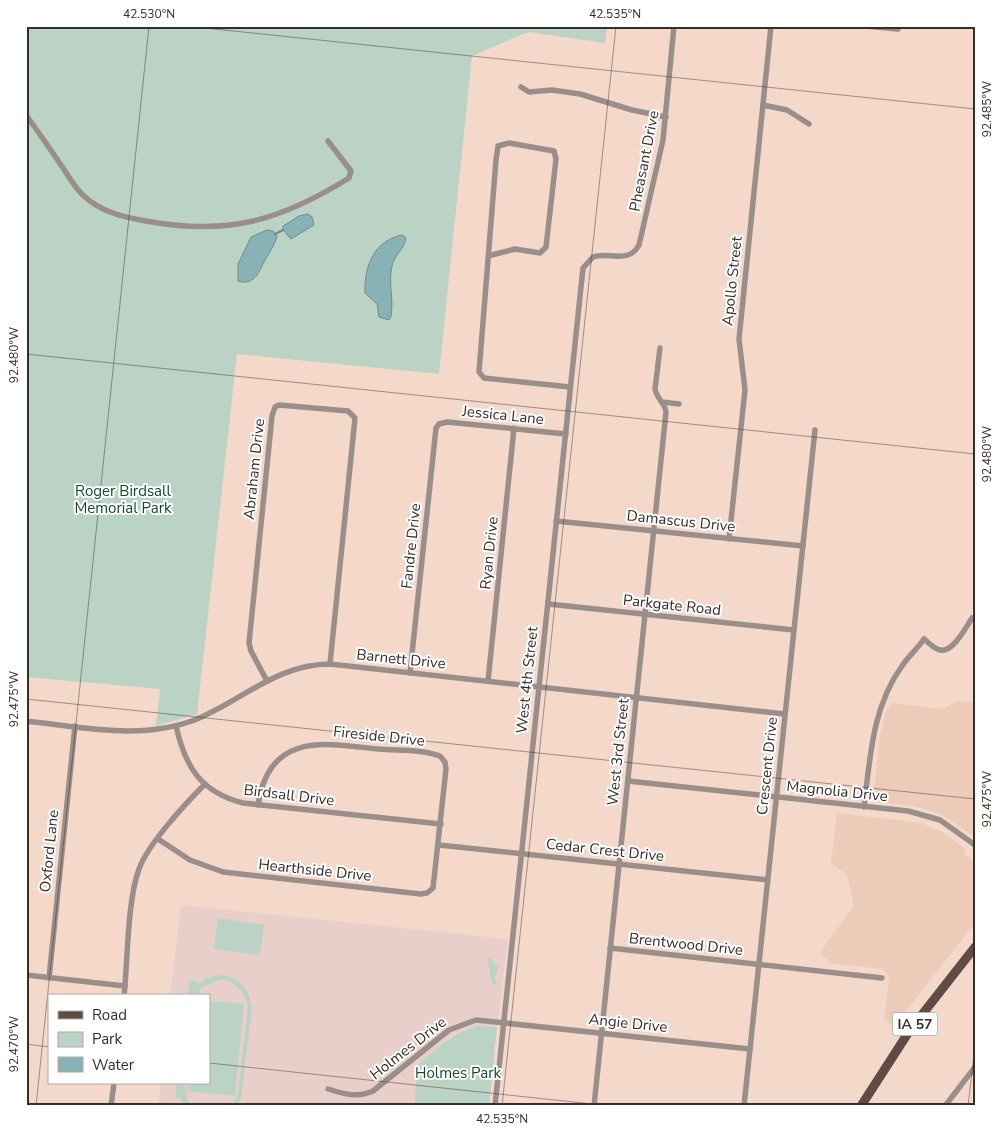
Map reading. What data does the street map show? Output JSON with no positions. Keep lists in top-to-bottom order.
{
  "streets": {
    "main road": ["IA 57"],
    "street": [
      "Pheasant Drive",
      "Apollo Street",
      "Jessica Lane",
      "Abraham Drive",
      "Damascus Drive",
      "Fandre Drive",
      "Ryan Drive",
      "Parkgate Road",
      "Barnett Drive",
      "West 4th Street",
      "Fireside Drive",
      "West 3rd Street",
      "Crescent Drive",
      "Magnolia Drive",
      "Birdsall Drive",
      "Cedar Crest Drive",
      "Oxford Lane",
      "Hearthside Drive",
      "Brentwood Drive",
      "Angie Drive",
      "Holmes Drive"
    ]
  },
  "crossings": [
    ["Pheasant Drive", "West 4th Street"],
    ["Apollo Street", "Damascus Drive"],
    ["Jessica Lane", "Fandre Drive"],
    ["Jessica Lane", "Ryan Drive"],
    ["Jessica Lane", "West 4th Street"],
    ["Abraham Drive", "Barnett Drive"],
    ["Damascus Drive", "West 4th Street"],
    ["Damascus Drive", "West 3rd Street"],
    ["Damascus Drive", "Crescent Drive"],
    ["Fandre Drive", "Barnett Drive"],
    ["Ryan Drive", "Barnett Drive"],
    ["Parkgate Road", "West 4th Street"],
    ["Parkgate Road", "West 3rd Street"],
    ["Parkgate Road", "Crescent Drive"],
    ["Barnett Drive", "West 4th Street"],
    ["Barnett Drive", "West 3rd Street"],
    ["Barnett Drive", "Crescent Drive"],
    ["Barnett Drive", "Birdsall Drive"],
    ["Barnett Drive", "Oxford Lane"],
    ["West 4th Street", "Cedar Crest Drive"],
    ["West 4th Street", "Angie Drive"],
    ["West 4th Street", "Holmes Drive"],
    ["Fireside Drive", "Birdsall Drive"],
    ["Fireside Drive", "Cedar Crest Drive"],
    ["Fireside Drive", "Hearthside Drive"],
    ["West 3rd Street", "Magnolia Drive"],
    ["West 3rd Street", "Cedar Crest Drive"],
    ["West 3rd Street", "Brentwood Drive"],
    ["West 3rd Street", "Angie Drive"],
    ["Crescent Drive", "Magnolia Drive"],
    ["Crescent Drive", "Cedar Crest Drive"],
    ["Crescent Drive", "Brentwood Drive"],
    ["Crescent Drive", "Angie Drive"],
    ["Cedar Crest Drive", "Hearthside Drive"],
    ["Angie Drive", "Holmes Drive"]
  ],
  "parks": ["Roger Birdsall Memorial Park", "Holmes Park"],
  "legend": ["Road", "Park", "Water"],
  "coordinates": [
    "42.530°N",
    "42.535°N",
    "92.485°W",
    "92.480°W",
    "92.475°W",
    "92.470°W"
  ]
}
